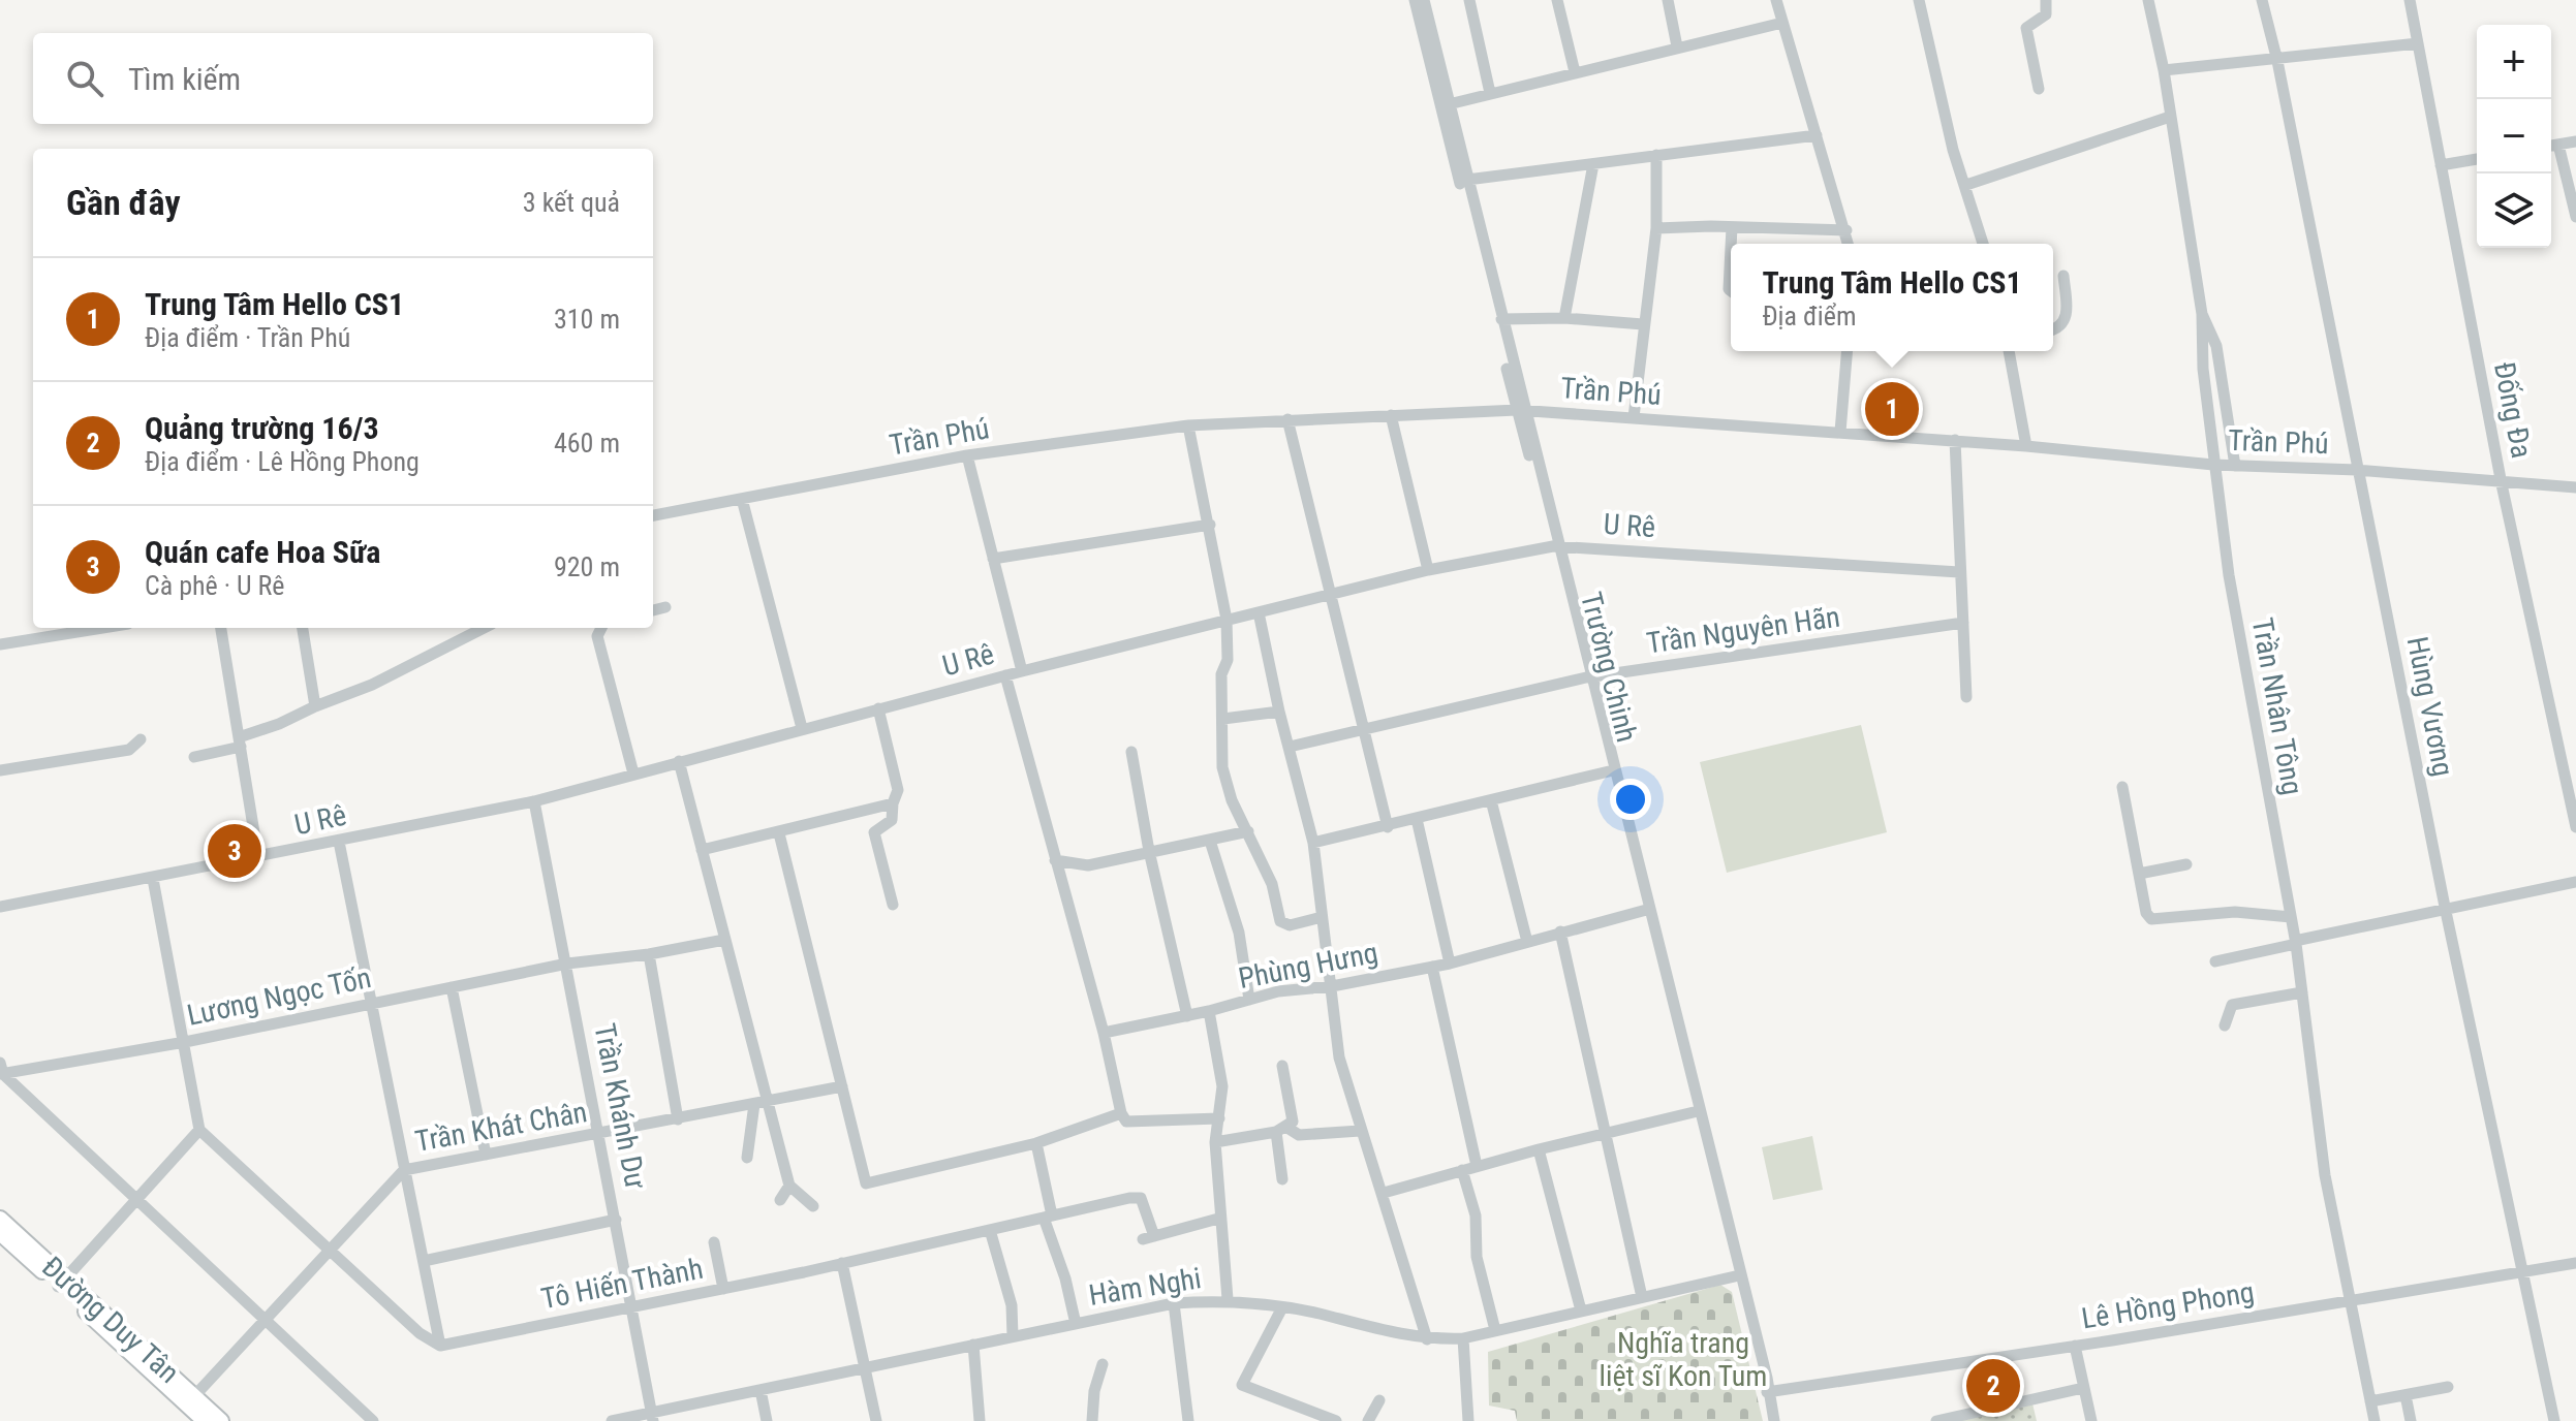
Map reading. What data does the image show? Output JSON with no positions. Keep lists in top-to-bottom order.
{
  "streets": {
    "main road": ["Đường Duy Tân"],
    "street": [
      "Trần Phú",
      "Đống Đa",
      "U Rê",
      "Trần Nguyên Hãn",
      "Trường Chinh",
      "Trần Nhân Tông",
      "Hùng Vương",
      "Phùng Hưng",
      "Lương Ngọc Tốn",
      "Trần Khánh Dư",
      "Trần Khát Chân",
      "Tô Hiến Thành",
      "Hàm Nghi",
      "Lê Hồng Phong"
    ]
  },
  "crossings": [
    ["Trần Phú", "Đống Đa"],
    ["Trần Phú", "Trường Chinh"],
    ["Trần Phú", "Trần Nhân Tông"],
    ["Trần Phú", "Hùng Vương"],
    ["U Rê", "Trường Chinh"],
    ["U Rê", "Trần Khánh Dư"],
    ["Trần Nguyên Hãn", "Trường Chinh"],
    ["Trường Chinh", "Phùng Hưng"],
    ["Trường Chinh", "Hàm Nghi"],
    ["Trường Chinh", "Lê Hồng Phong"],
    ["Trần Nhân Tông", "Lê Hồng Phong"],
    ["Hùng Vương", "Lê Hồng Phong"],
    ["Phùng Hưng", "Tô Hiến Thành"],
    ["Phùng Hưng", "Hàm Nghi"],
    ["Lương Ngọc Tốn", "Trần Khánh Dư"],
    ["Trần Khánh Dư", "Trần Khát Chân"],
    ["Trần Khánh Dư", "Tô Hiến Thành"],
    ["Trần Khánh Dư", "Hàm Nghi"],
    ["Trần Khát Chân", "Đường Duy Tân"]
  ],
  "parks": ["Nghĩa trang liệt sĩ Kon Tum"],
  "page": {
    "map_buttons": ["+", "−"],
    "search": "Tìm kiếm",
    "heading": ["Gần đây", "3 kết quả"],
    "popup": ["Trung Tâm Hello CS1", "Địa điểm"],
    "list": [
      {
        "mark": "1",
        "name": "Trung Tâm Hello CS1",
        "note": "Địa điểm · Trần Phú",
        "value": "310 m"
      },
      {
        "mark": "2",
        "name": "Quảng trường 16/3",
        "note": "Địa điểm · Lê Hồng Phong",
        "value": "460 m"
      },
      {
        "mark": "3",
        "name": "Quán cafe Hoa Sữa",
        "note": "Cà phê · U Rê",
        "value": "920 m"
      }
    ],
    "pins": ["1", "3", "2"]
  }
}
